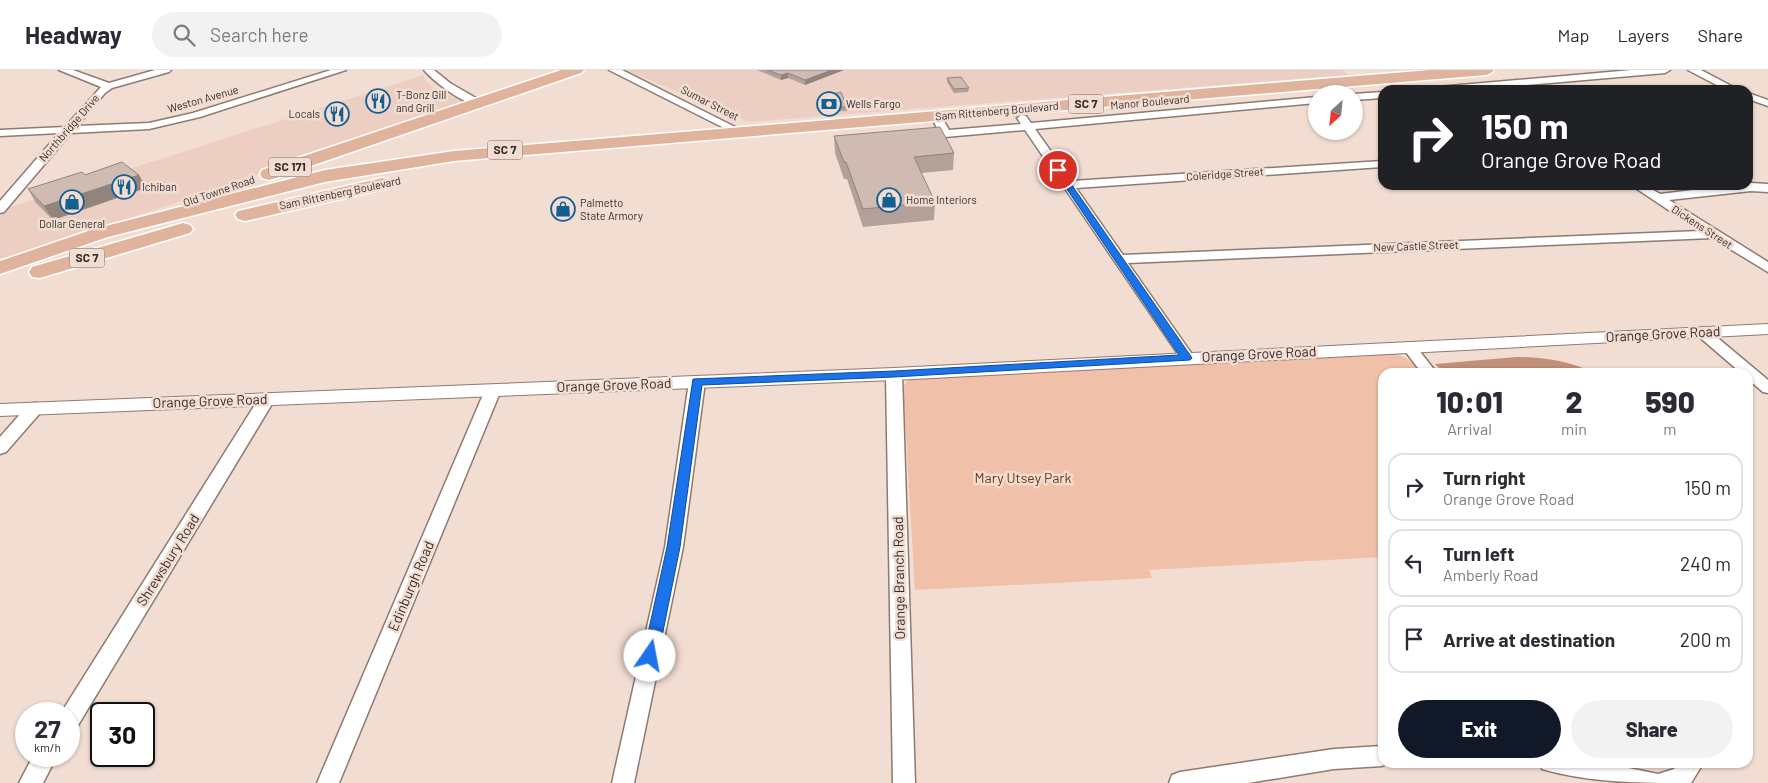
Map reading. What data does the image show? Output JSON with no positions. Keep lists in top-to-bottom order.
{
  "streets": {
    "main road": [
      "SC 7",
      "Sam Rittenberg Boulevard",
      "SC 171",
      "Old Towne Road"
    ],
    "street": [
      "Weston Avenue",
      "Manor Boulevard",
      "Sumar Street",
      "Northbridge Drive",
      "Coleridge Street",
      "Dickens Street",
      "New Castle Street",
      "Orange Grove Road",
      "Shrewsbury Road",
      "Orange Branch Road",
      "Edinburgh Road"
    ]
  },
  "crossings": [
    ["Weston Avenue", "Northbridge Drive"],
    ["Manor Boulevard", "Sam Rittenberg Boulevard"],
    ["Sumar Street", "Sam Rittenberg Boulevard"],
    ["Sam Rittenberg Boulevard", "Old Towne Road"],
    ["Dickens Street", "New Castle Street"],
    ["Orange Grove Road", "Shrewsbury Road"],
    ["Orange Grove Road", "Orange Branch Road"],
    ["Orange Grove Road", "Edinburgh Road"]
  ],
  "parks": ["Mary Utsey Park"],
  "places": {
    "restaurant": ["T-Bonz Gill and Grill", "Locals", "Ichiban"],
    "bank": ["Wells Fargo"],
    "shop": ["Home Interiors", "Dollar General", "Palmetto State Armory"]
  },
  "north": "bottom left",
  "page": {
    "header": "Headway",
    "search": "Search here",
    "nav": ["Map", "Layers", "Share"],
    "turn": ["150 m", "Orange Grove Road"],
    "eta": [
      "10:01",
      "Arrival",
      "2",
      "min",
      "590",
      "m"
    ],
    "list": [
      {
        "name": "Turn right",
        "note": "Orange Grove Road",
        "value": "150 m"
      },
      {
        "name": "Turn left",
        "note": "Amberly Road",
        "value": "240 m"
      },
      {
        "name": "Arrive at destination",
        "value": "200 m"
      }
    ],
    "buttons": ["Exit", "Share"],
    "speed": "27 km/h",
    "limit": "30"
  }
}
